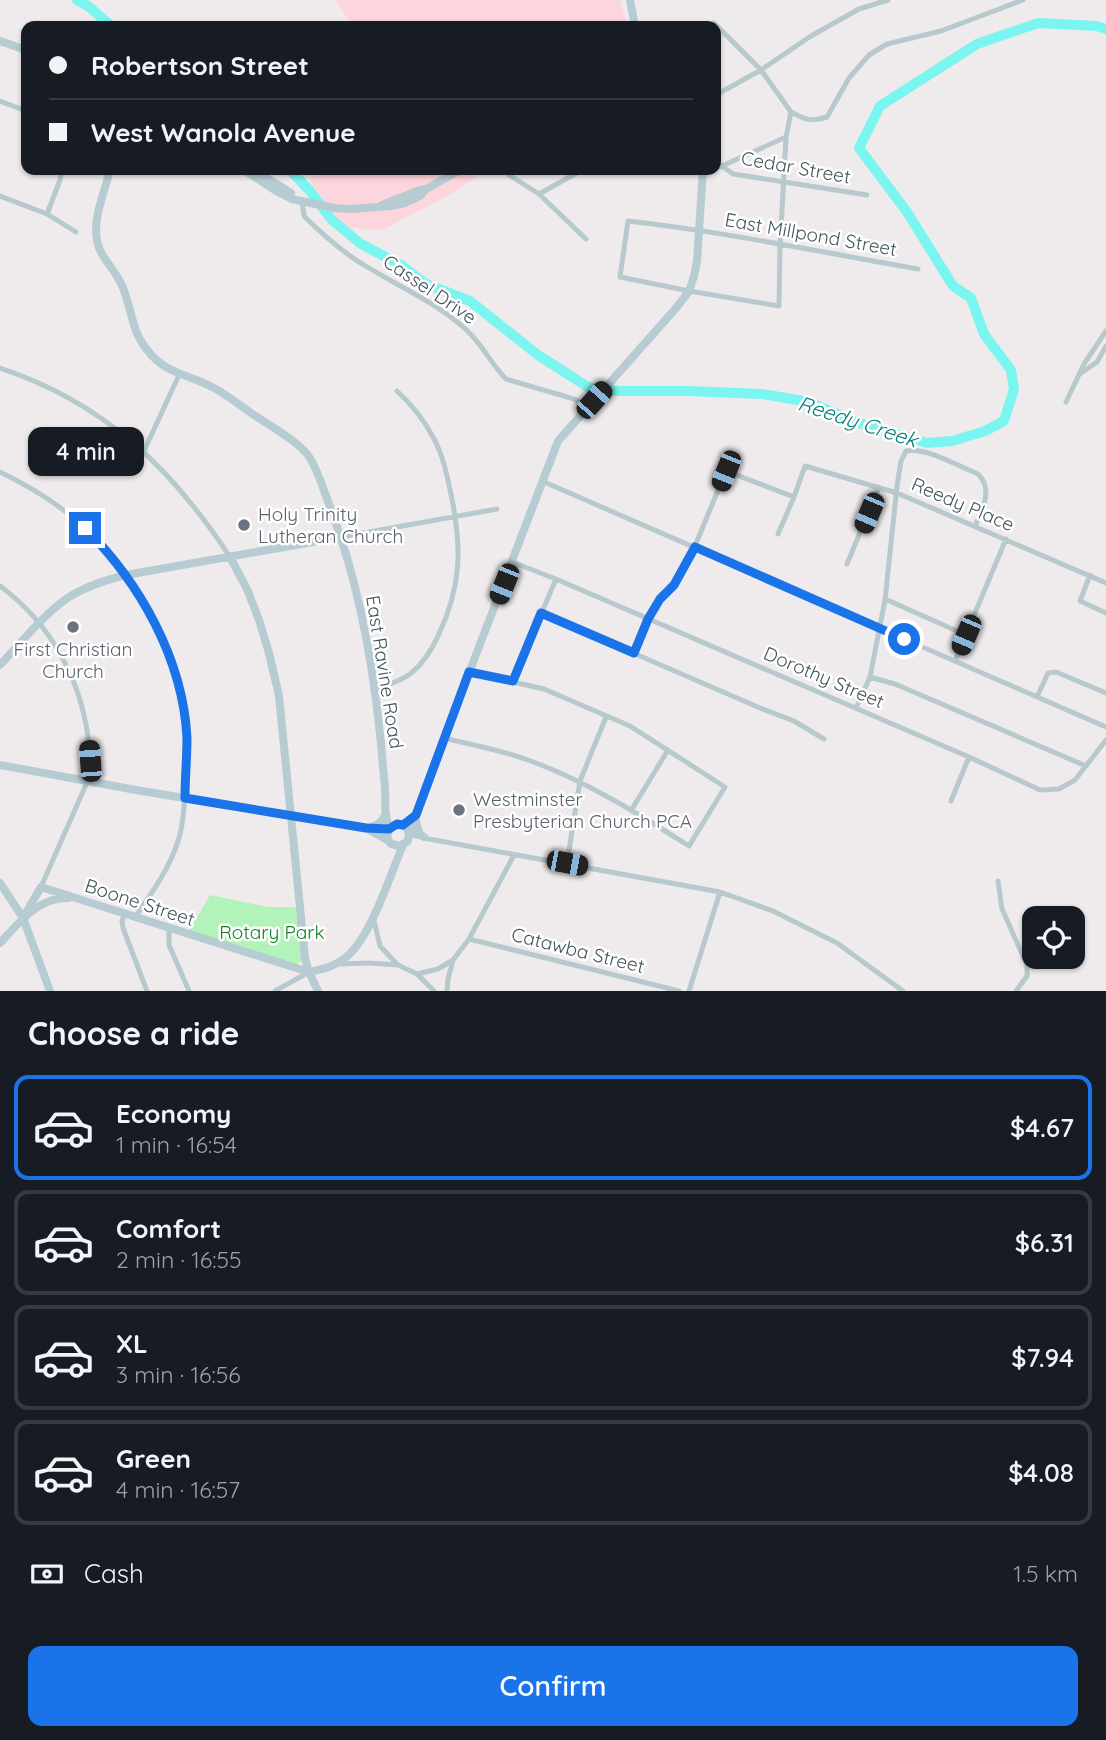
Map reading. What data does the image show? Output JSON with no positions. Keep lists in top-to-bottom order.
{
  "streets": {
    "street": [
      "Cedar Street",
      "East Millpond Street",
      "Cassel Drive",
      "Reedy Place",
      "East Ravine Road",
      "Dorothy Street",
      "Boone Street",
      "Catawba Street"
    ]
  },
  "water": ["Reedy Creek"],
  "parks": ["Rotary Park"],
  "places": ["Holy Trinity Lutheran Church", "First Christian Church", "Westminster Presbyterian Church PCA"],
  "page": {
    "banner": ["Robertson Street", "West Wanola Avenue"],
    "bubble": "4 min",
    "heading": "Choose a ride",
    "list": [
      {
        "name": "Economy",
        "note": "1 min · 16:54",
        "value": "$4.67"
      },
      {
        "name": "Comfort",
        "note": "2 min · 16:55",
        "value": "$6.31"
      },
      {
        "name": "XL",
        "note": "3 min · 16:56",
        "value": "$7.94"
      },
      {
        "name": "Green",
        "note": "4 min · 16:57",
        "value": "$4.08"
      }
    ],
    "pay": ["Cash", "1.5 km"],
    "buttons": "Confirm"
  }
}
